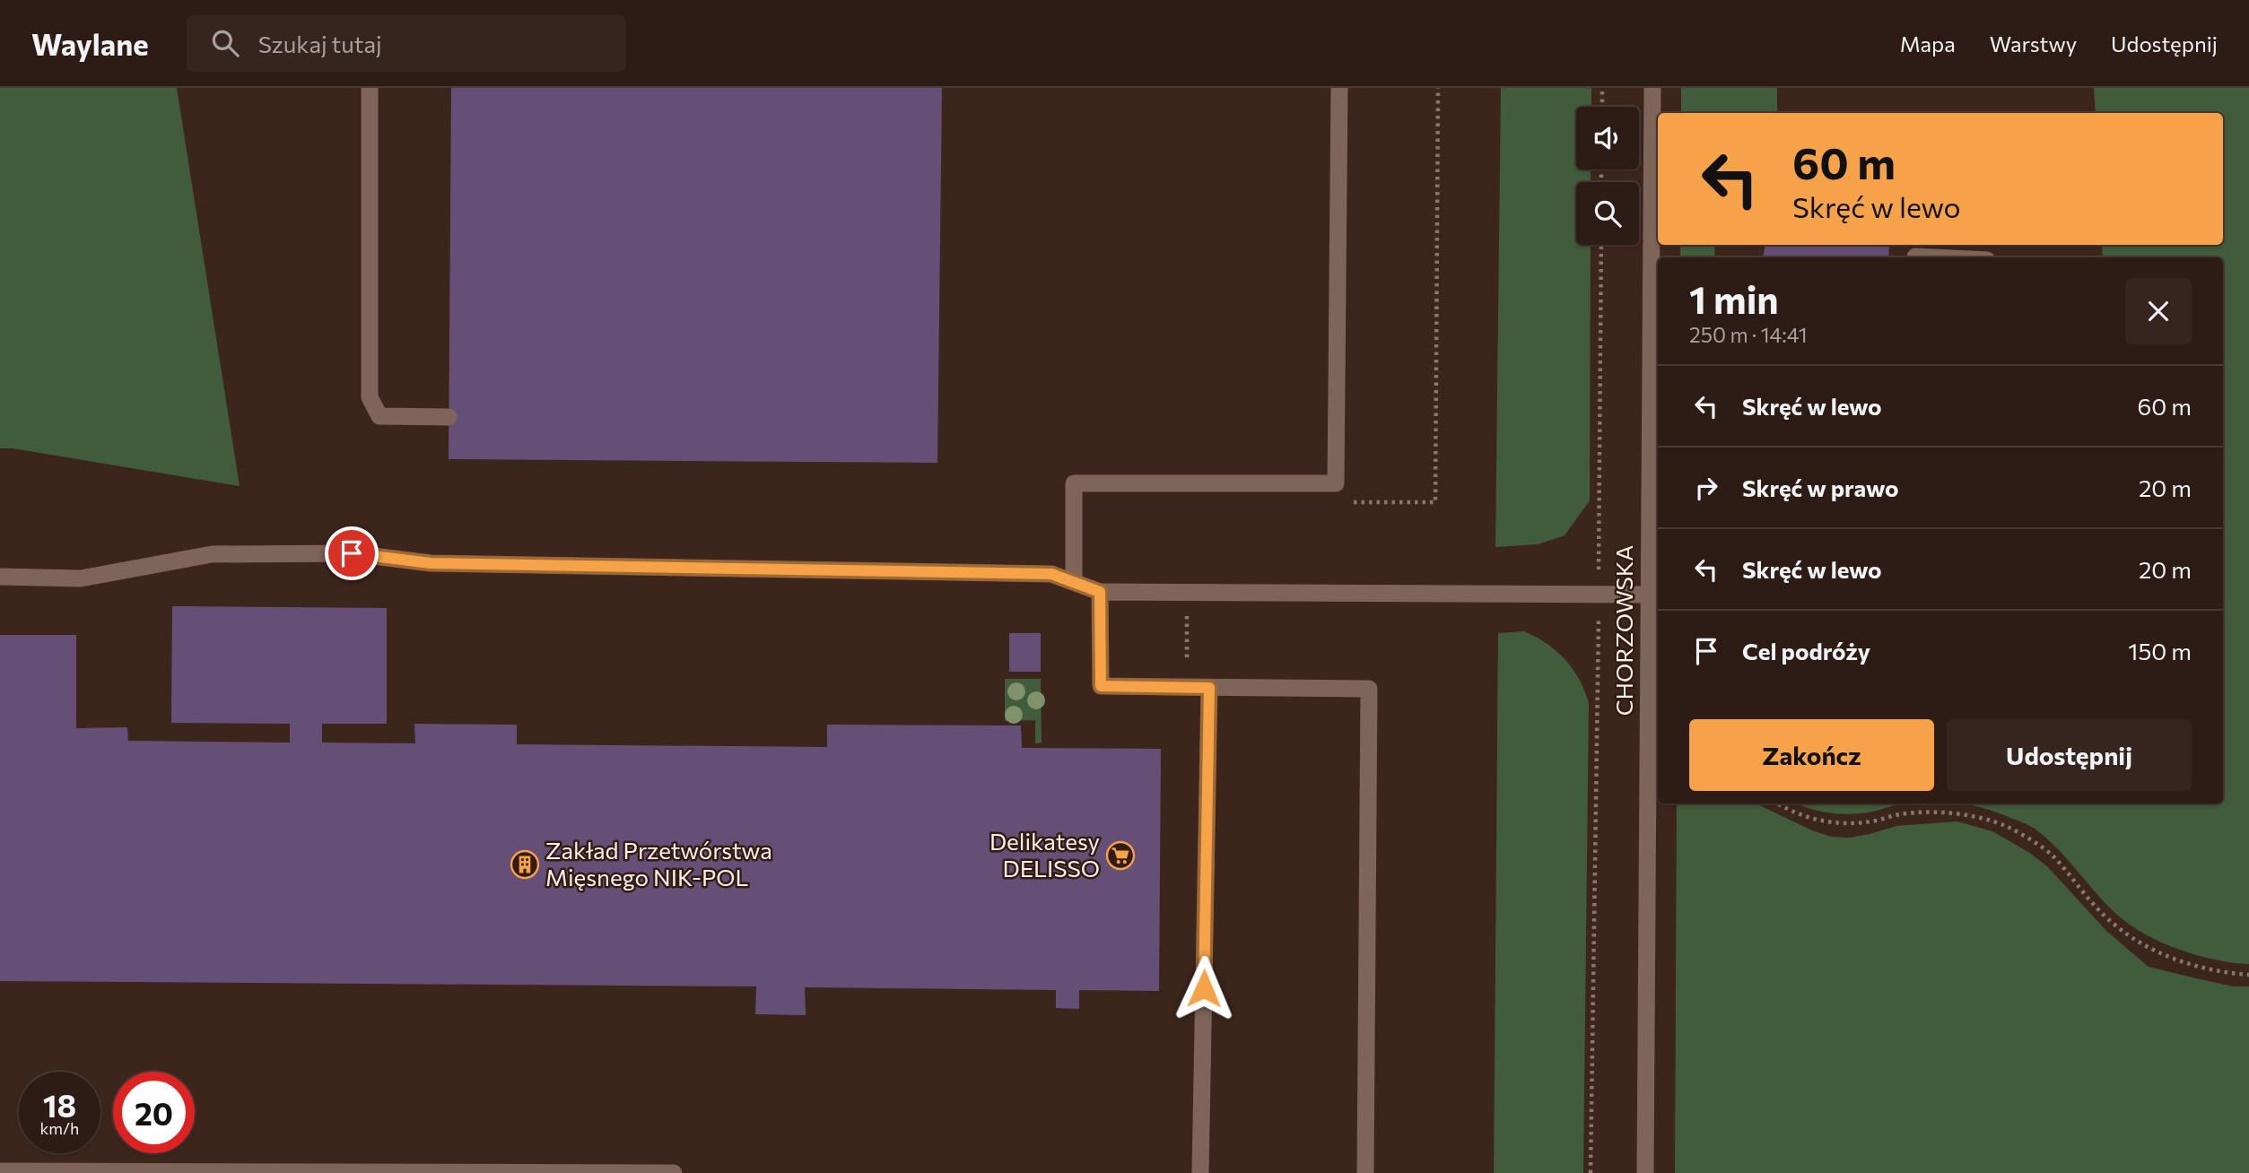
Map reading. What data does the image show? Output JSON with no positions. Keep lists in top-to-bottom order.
{
  "streets": {
    "street": ["CHORZOWSKA"]
  },
  "places": {
    "supermarket": ["Delikatesy DELISSO"],
    "building": ["Zakład Przetwórstwa Mięsnego NIK-POL"]
  },
  "page": {
    "header": "Waylane",
    "search": "Szukaj tutaj",
    "nav": ["Mapa", "Warstwy", "Udostępnij"],
    "turn": ["60 m", "Skręć w lewo"],
    "heading": ["1 min", "250 m · 14:41"],
    "list": [
      {
        "name": "Skręć w lewo",
        "value": "60 m"
      },
      {
        "name": "Skręć w prawo",
        "value": "20 m"
      },
      {
        "name": "Skręć w lewo",
        "value": "20 m"
      },
      {
        "name": "Cel podróży",
        "value": "150 m"
      }
    ],
    "buttons": ["Zakończ", "Udostępnij"],
    "speed": "18 km/h",
    "limit": "20"
  }
}
